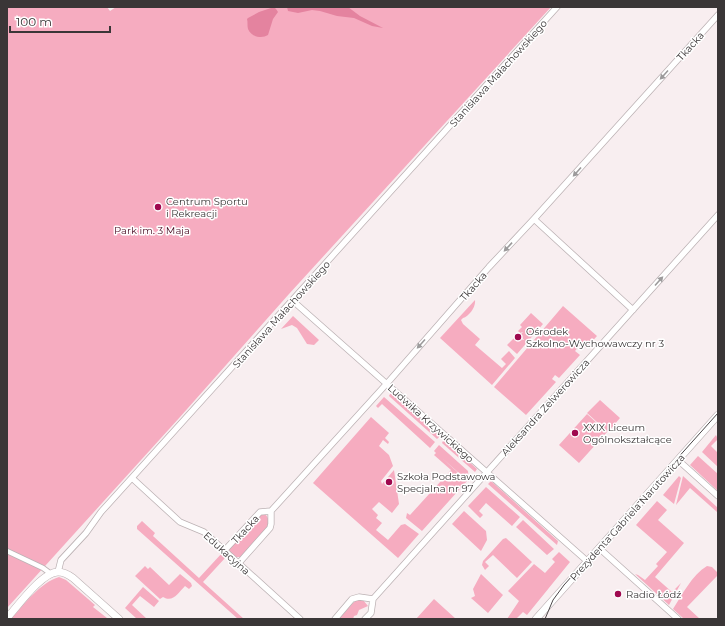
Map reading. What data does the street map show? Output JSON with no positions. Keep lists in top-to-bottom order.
{
  "streets": {
    "street": [
      "Tkacka",
      "Stanisława Małachowskiego",
      "Aleksandra Zelwerowicza",
      "Ludwika Krzywickiego",
      "Prezydenta Gabriela Narutowicza",
      "Edukacyjna"
    ]
  },
  "crossings": [
    ["Tkacka", "Ludwika Krzywickiego"],
    ["Tkacka", "Edukacyjna"],
    ["Stanisława Małachowskiego", "Ludwika Krzywickiego"],
    ["Stanisława Małachowskiego", "Edukacyjna"],
    ["Aleksandra Zelwerowicza", "Ludwika Krzywickiego"],
    ["Ludwika Krzywickiego", "Prezydenta Gabriela Narutowicza"]
  ],
  "one_way": ["Tkacka"],
  "parks": ["Park im. 3 Maja"],
  "places": [
    "Centrum Sportu i Rekreacji",
    "Ośrodek Szkolno-Wychowawczy nr 3",
    "XXIX Liceum Ogólnokształcące",
    "Szkoła Podstawowa Specjalna nr 97",
    "Radio Łódź"
  ],
  "scale_bar": "100 m"
}
